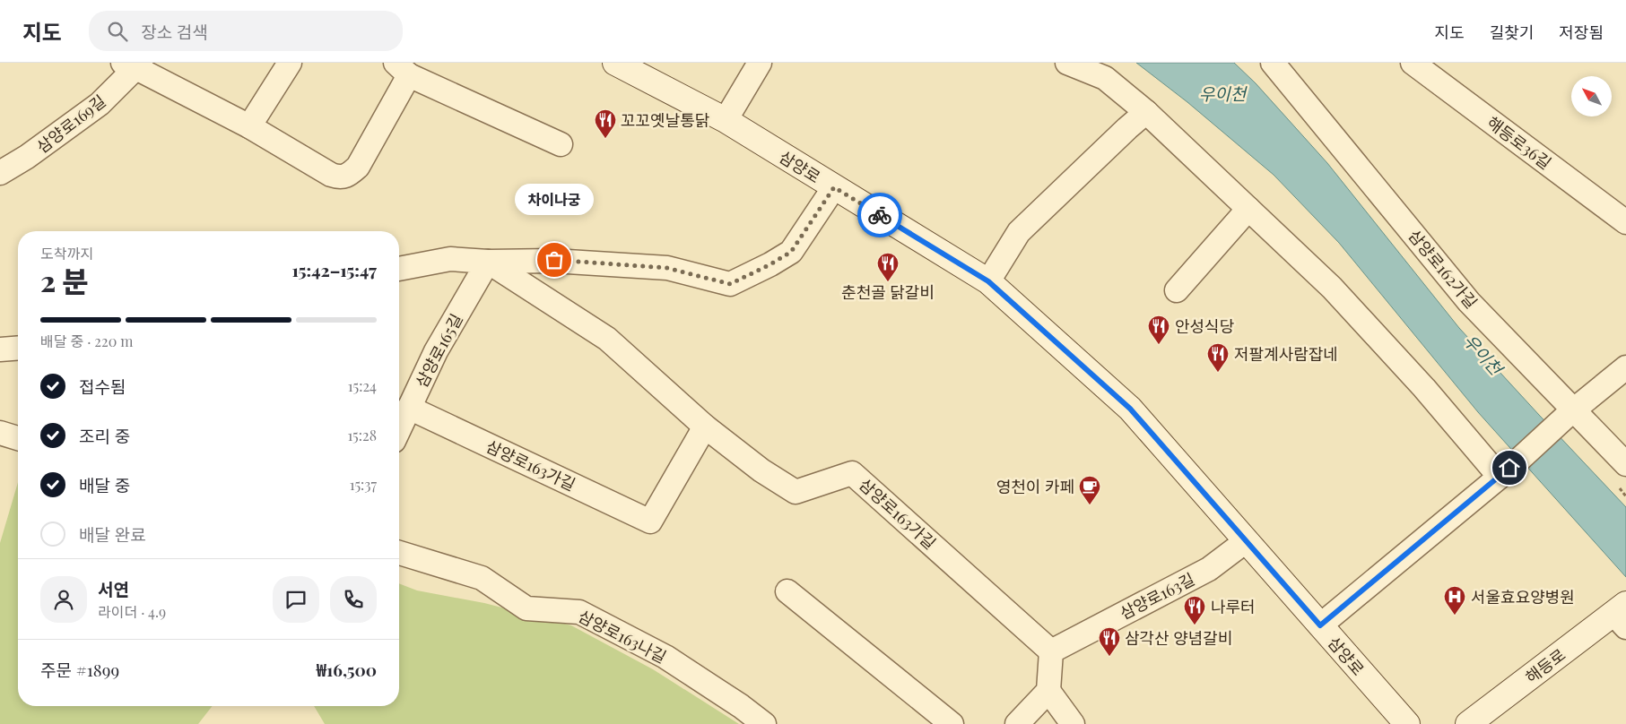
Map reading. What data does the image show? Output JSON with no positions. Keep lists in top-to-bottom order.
{
  "streets": {
    "main road": ["삼양로", "해등로"],
    "street": [
      "삼양로169길",
      "해등로36길",
      "삼양로162가길",
      "삼양로165길",
      "삼양로163가길",
      "삼양로163길",
      "삼양로163나길"
    ]
  },
  "crossings": [
    ["삼양로", "삼양로163길"],
    ["삼양로165길", "삼양로163가길"],
    ["삼양로163가길", "삼양로163길"]
  ],
  "water": ["우이천"],
  "places": {
    "restaurant": [
      "꼬꼬옛날통닭",
      "춘천골 닭갈비",
      "안성식당",
      "저팔계사람잡네",
      "나루터",
      "삼각산 양념갈비"
    ],
    "other": ["차이나궁"],
    "cafe": ["영천이 카페"],
    "hospital": ["서울효요양병원"]
  },
  "north": "top left",
  "page": {
    "header": "지도",
    "search": "장소 검색",
    "nav": ["지도", "길찾기", "저장됨"],
    "bubble": "차이나궁",
    "heading": ["2 분", "도착까지", "15:42–15:47"],
    "panel": [
      "서연",
      "라이더 · 4.9",
      "주문 #1899",
      "₩16,500"
    ],
    "bar": "배달 중 · 220 m",
    "list": [
      ["접수됨", "15:24"],
      ["조리 중", "15:28"],
      ["배달 중", "15:37"],
      "배달 완료"
    ]
  }
}
